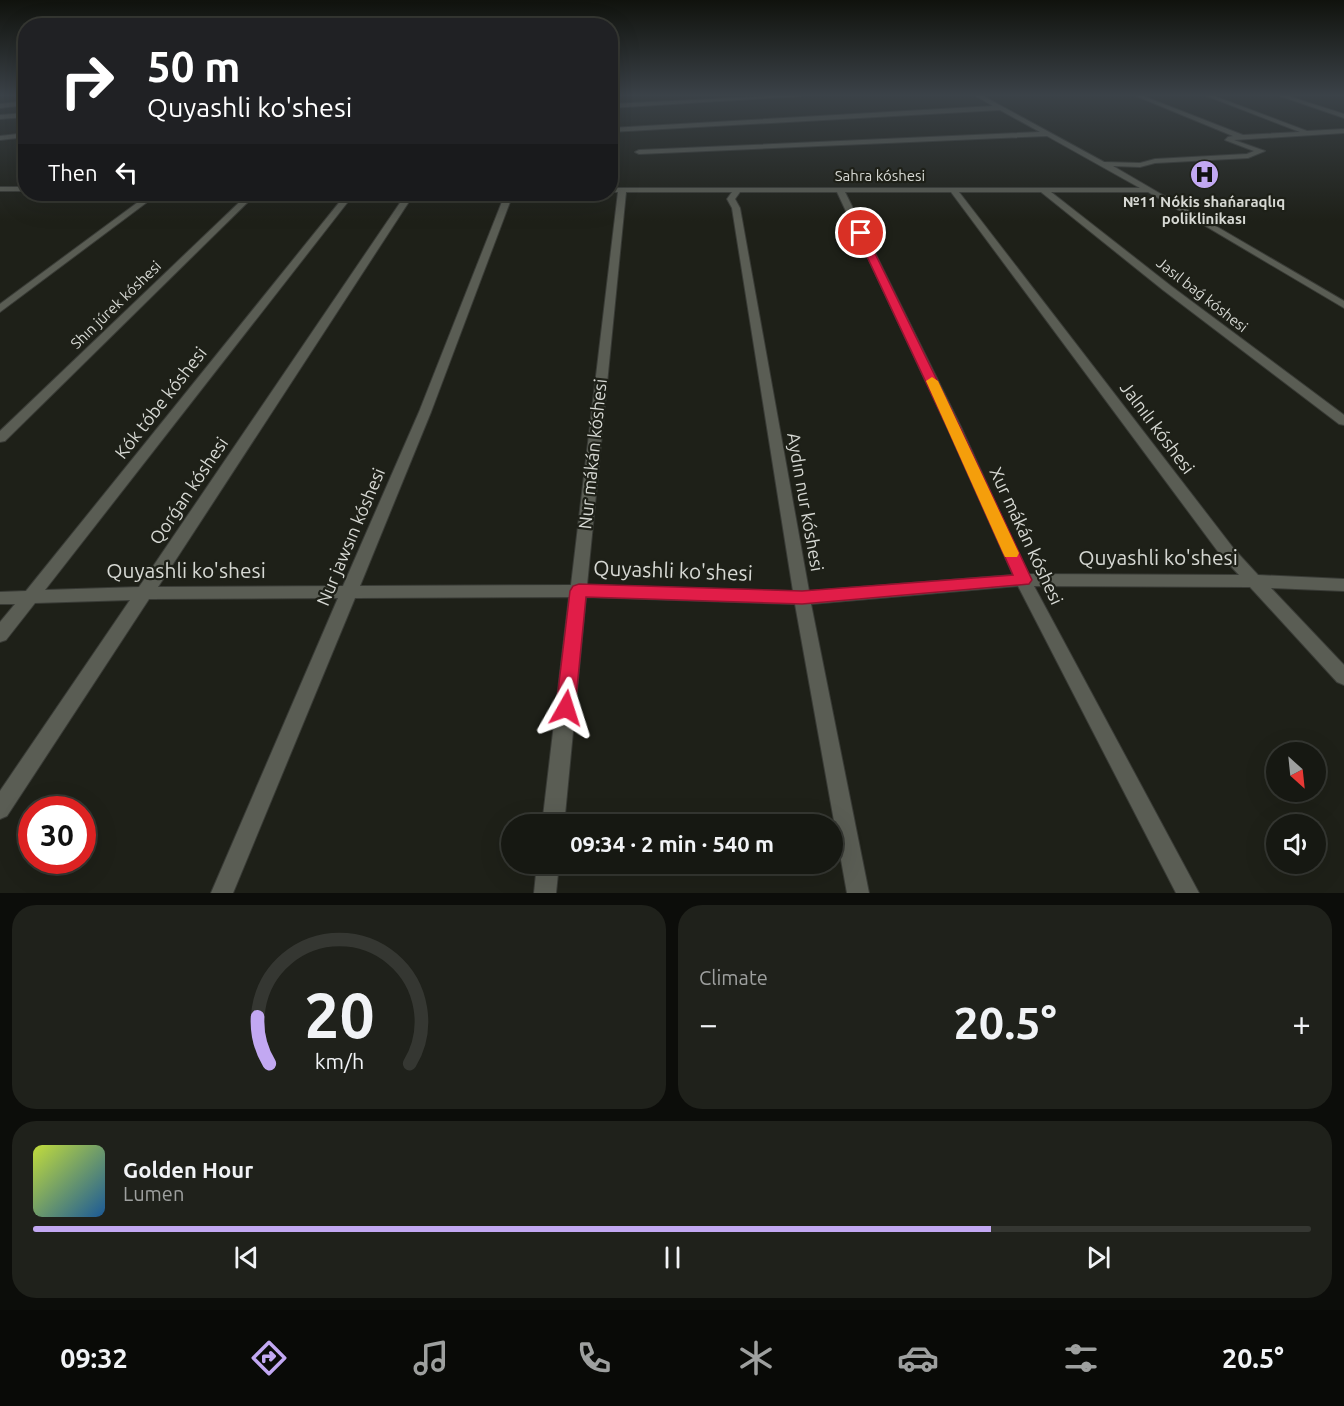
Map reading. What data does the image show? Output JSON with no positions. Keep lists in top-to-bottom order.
{
  "streets": {
    "street": [
      "Sahra kóshesi",
      "Jasıl baǵ kóshesi",
      "Shın júrek kóshesi",
      "Kók tóbe kóshesi",
      "Jalnılı kóshesi",
      "Nur mákán kóshesi",
      "Qorǵan kóshesi",
      "Aydın nur kóshesi",
      "Xur mákán kóshesi",
      "Nur jawsın kóshesi",
      "Quyashli ko'shesi"
    ]
  },
  "crossings": [
    ["Sahra kóshesi", "Jasıl baǵ kóshesi"],
    ["Sahra kóshesi", "Jalnılı kóshesi"],
    ["Sahra kóshesi", "Aydın nur kóshesi"],
    ["Sahra kóshesi", "Xur mákán kóshesi"],
    ["Kók tóbe kóshesi", "Quyashli ko'shesi"],
    ["Jalnılı kóshesi", "Quyashli ko'shesi"],
    ["Nur mákán kóshesi", "Quyashli ko'shesi"],
    ["Qorǵan kóshesi", "Quyashli ko'shesi"],
    ["Aydın nur kóshesi", "Quyashli ko'shesi"],
    ["Xur mákán kóshesi", "Quyashli ko'shesi"],
    ["Nur jawsın kóshesi", "Quyashli ko'shesi"]
  ],
  "places": {
    "hospital": ["№11 Nókis shańaraqlıq poliklinikası"]
  },
  "north": "bottom right",
  "page": {
    "turn": ["50 m", "Quyashli ko'shesi"],
    "then": "Then",
    "limit": "30",
    "trip": "09:34 · 2 min · 540 m",
    "tile": "Climate",
    "heat": ["−", "20.5°", "+"],
    "song": ["Golden Hour", "Lumen"],
    "tabs": ["09:32", "20.5°"],
    "gauge": ["20", "km/h"]
  }
}
